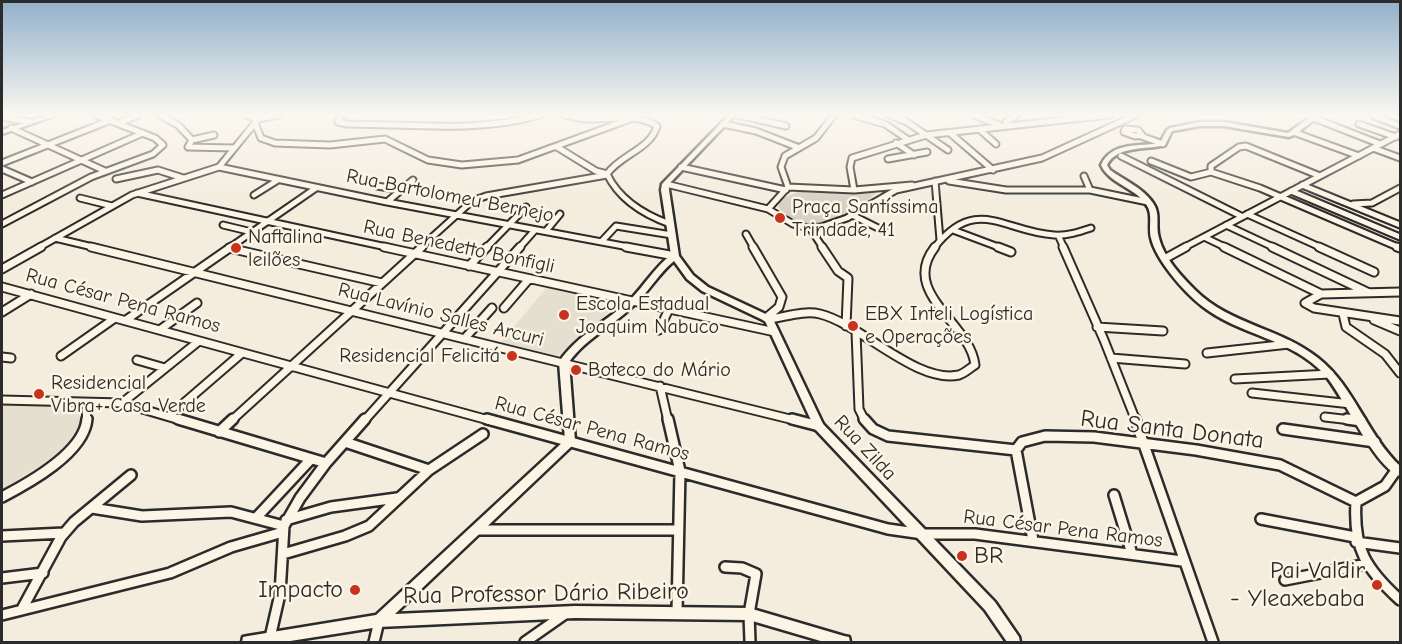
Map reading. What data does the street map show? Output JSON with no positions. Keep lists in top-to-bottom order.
{
  "streets": {
    "street": [
      "Rua Bartolomeu Bernejo",
      "Rua Benedetto Bonfigli",
      "Rua César Pena Ramos",
      "Rua Lavínio Salles Arcuri",
      "Rua Santa Donata",
      "Rua Zilda",
      "Rua Professor Dário Ribeiro"
    ]
  },
  "crossings": [
    ["Rua Benedetto Bonfigli", "Rua Zilda"],
    ["Rua César Pena Ramos", "Rua Zilda"],
    ["Rua Lavínio Salles Arcuri", "Rua Zilda"]
  ],
  "places": [
    "Praça Santíssima Trindade, 41",
    "Naftalina leilões",
    "Escola Estadual Joaquim Nabuco",
    "EBX Inteli Logística e Operações",
    "Residencial Felicitá",
    "Boteco do Mário",
    "Residencial Vibra+ Casa Verde",
    "BR",
    "Pai Valdir - Yleaxebaba",
    "Impacto"
  ]
}
